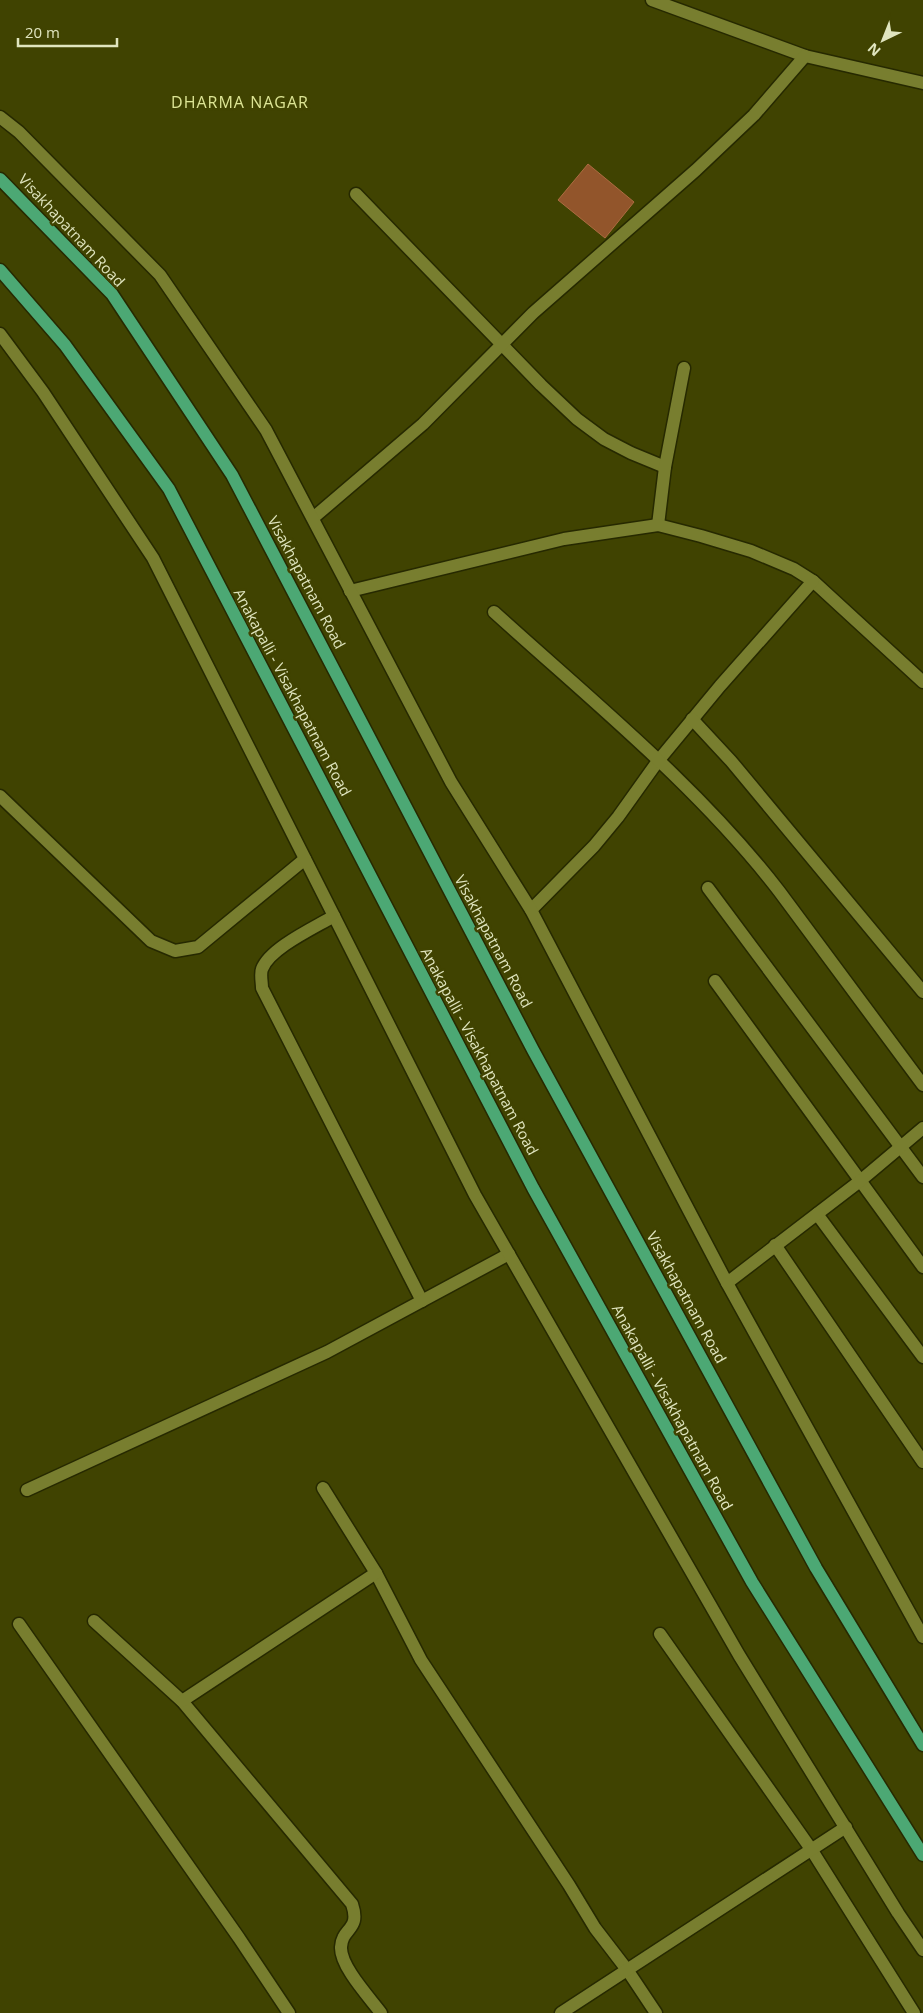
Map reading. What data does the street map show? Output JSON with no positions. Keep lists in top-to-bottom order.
{
  "streets": {
    "main road": ["Visakhapatnam Road", "Anakapalli - Visakhapatnam Road"]
  },
  "districts": ["DHARMA NAGAR"],
  "scale_bar": "20 m",
  "north": "bottom left"
}
